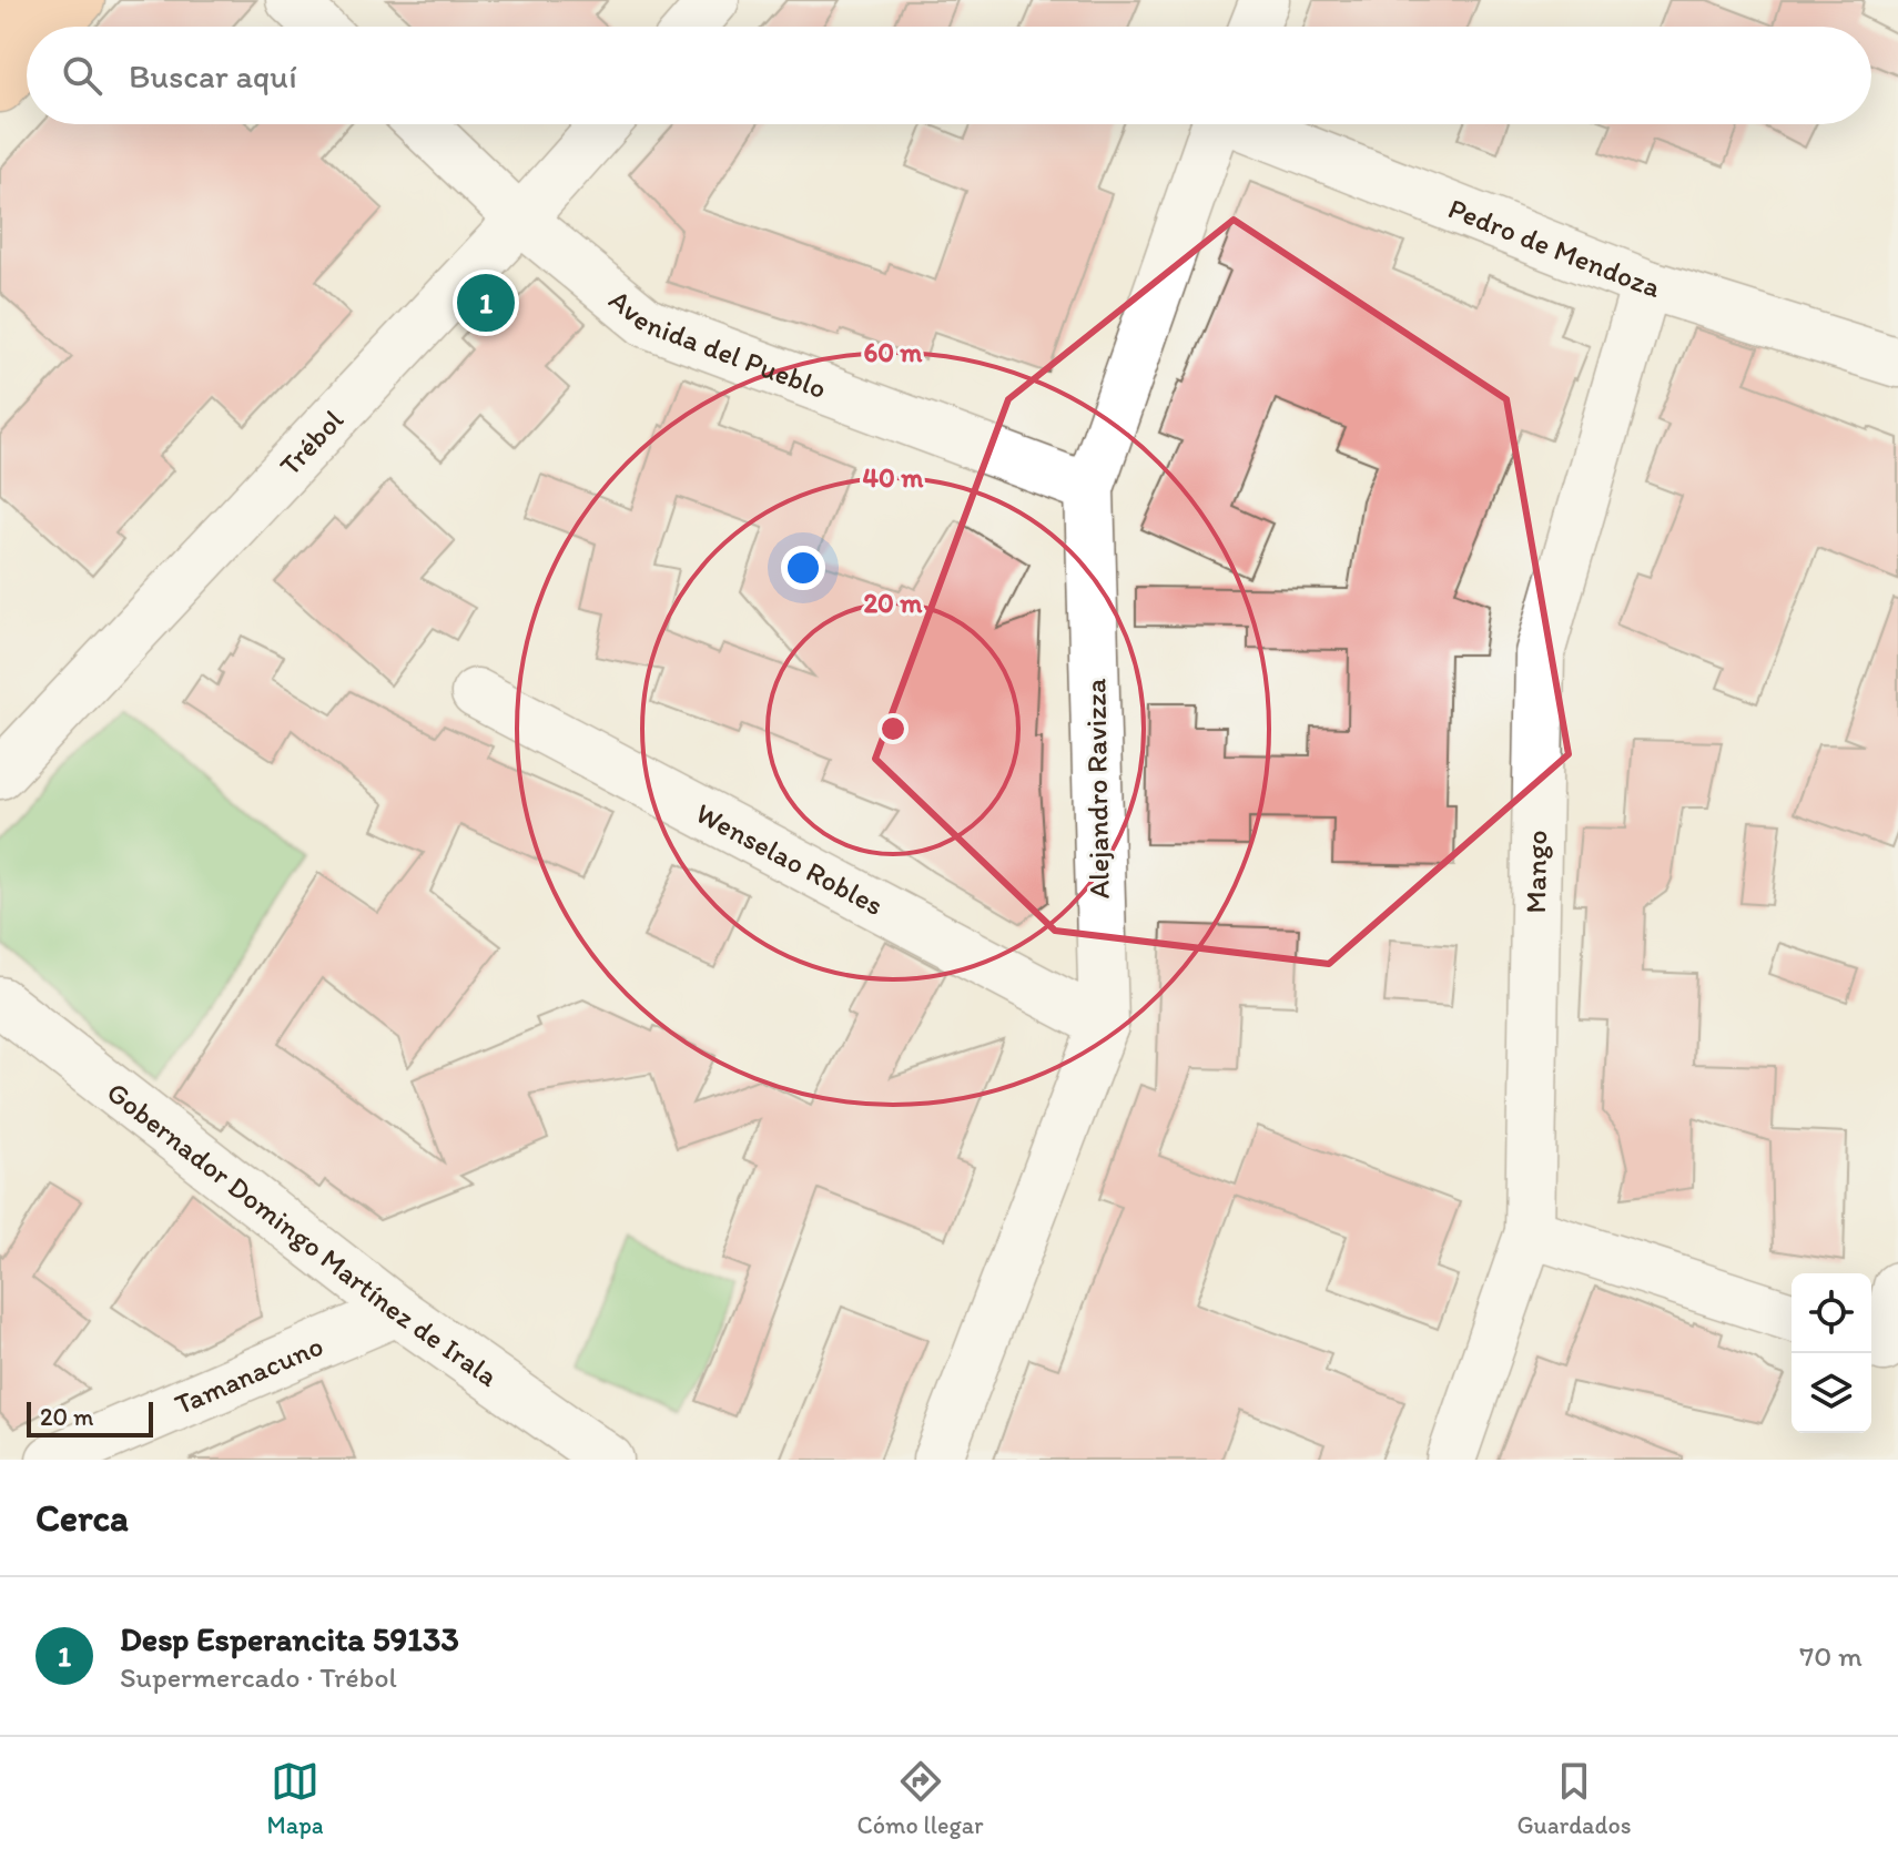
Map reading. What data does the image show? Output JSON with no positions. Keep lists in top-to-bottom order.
{
  "streets": {
    "street": [
      "Pedro de Mendoza",
      "Avenida del Pueblo",
      "Trébol",
      "Alejandro Ravizza",
      "Wenselao Robles",
      "Mango",
      "Gobernador Domingo Martínez de Irala",
      "Tamanacuno"
    ]
  },
  "crossings": [
    ["Pedro de Mendoza", "Mango"],
    ["Avenida del Pueblo", "Trébol"],
    ["Avenida del Pueblo", "Alejandro Ravizza"],
    ["Alejandro Ravizza", "Wenselao Robles"],
    ["Gobernador Domingo Martínez de Irala", "Tamanacuno"]
  ],
  "scale_bar": "20 m",
  "page": {
    "search": "Buscar aquí",
    "pins": "1",
    "scale": "20 m",
    "heading": "Cerca",
    "list": [
      {
        "mark": "1",
        "name": "Desp Esperancita 59133",
        "note": "Supermercado · Trébol",
        "value": "70 m"
      }
    ],
    "nav": ["Mapa", "Cómo llegar", "Guardados"]
  },
  "rings": ["60 m", "40 m", "20 m"]
}
